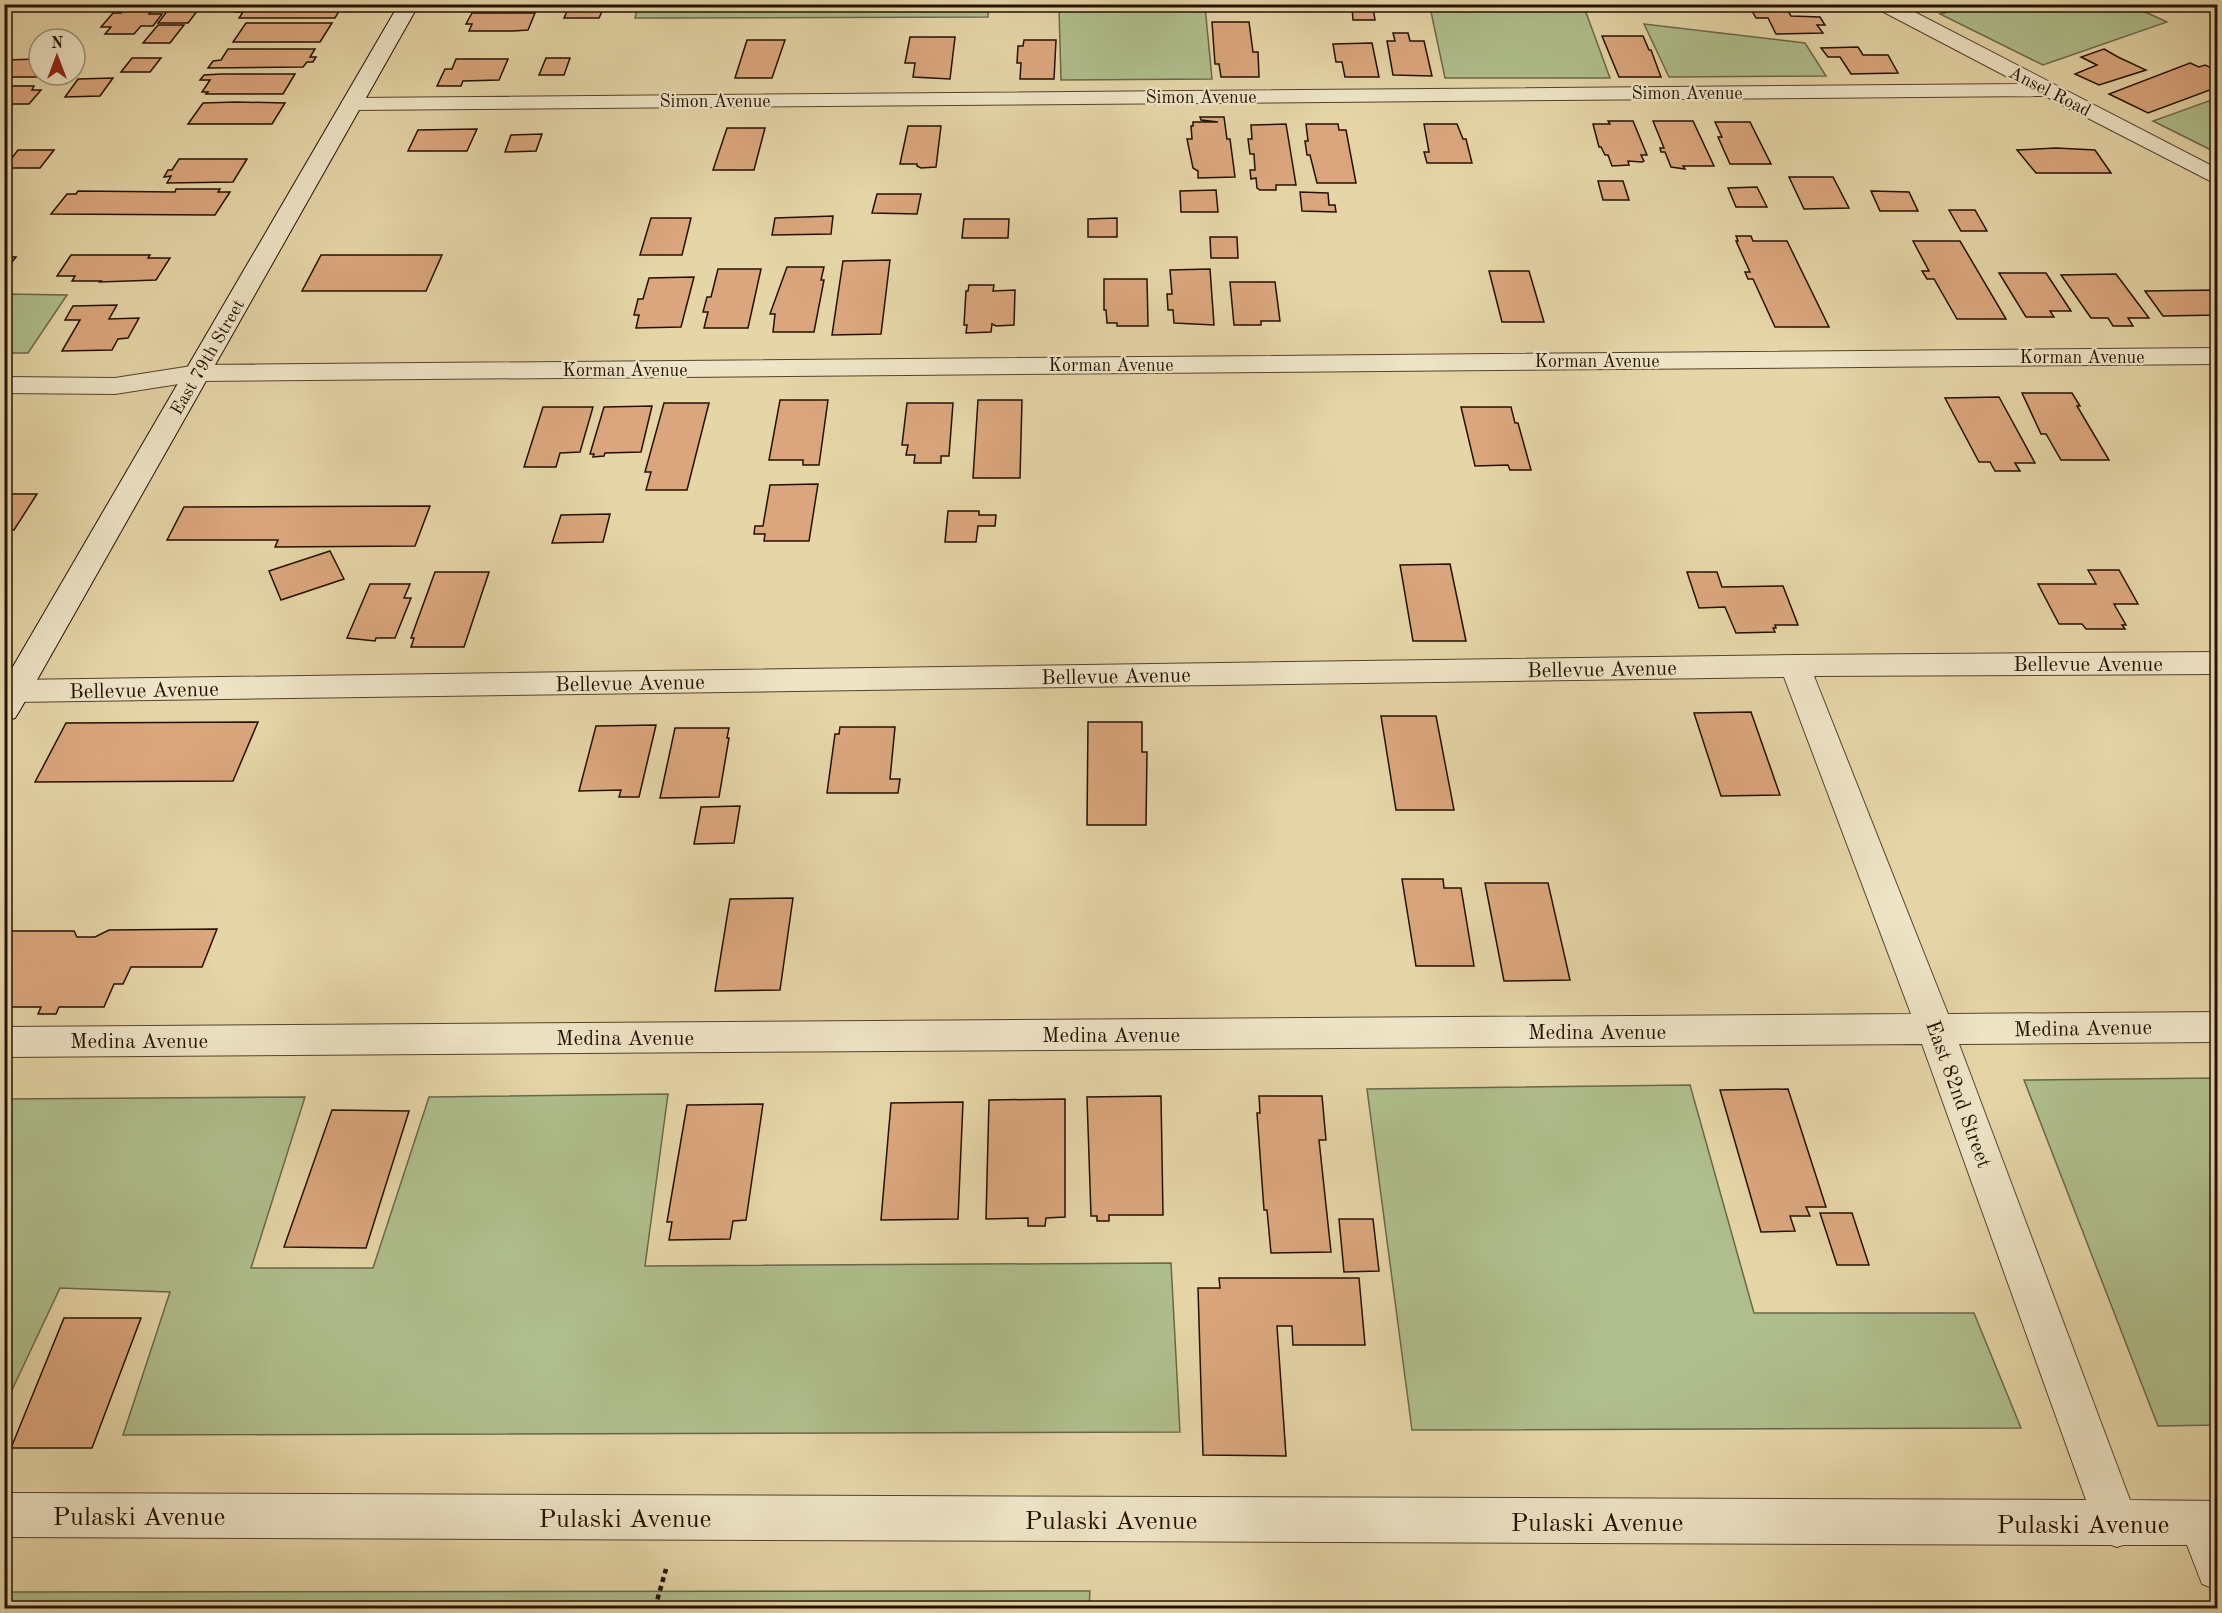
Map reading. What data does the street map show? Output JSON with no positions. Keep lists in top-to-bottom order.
{
  "streets": {
    "street": [
      "Ansel Road",
      "Simon Avenue",
      "East 79th Street",
      "Korman Avenue",
      "Bellevue Avenue",
      "Medina Avenue",
      "East 82nd Street",
      "Pulaski Avenue"
    ]
  },
  "crossings": [
    ["Ansel Road", "Simon Avenue"],
    ["Simon Avenue", "East 79th Street"],
    ["East 79th Street", "Korman Avenue"],
    ["East 79th Street", "Bellevue Avenue"],
    ["Bellevue Avenue", "East 82nd Street"],
    ["Medina Avenue", "East 82nd Street"],
    ["East 82nd Street", "Pulaski Avenue"]
  ],
  "north": "top"
}
